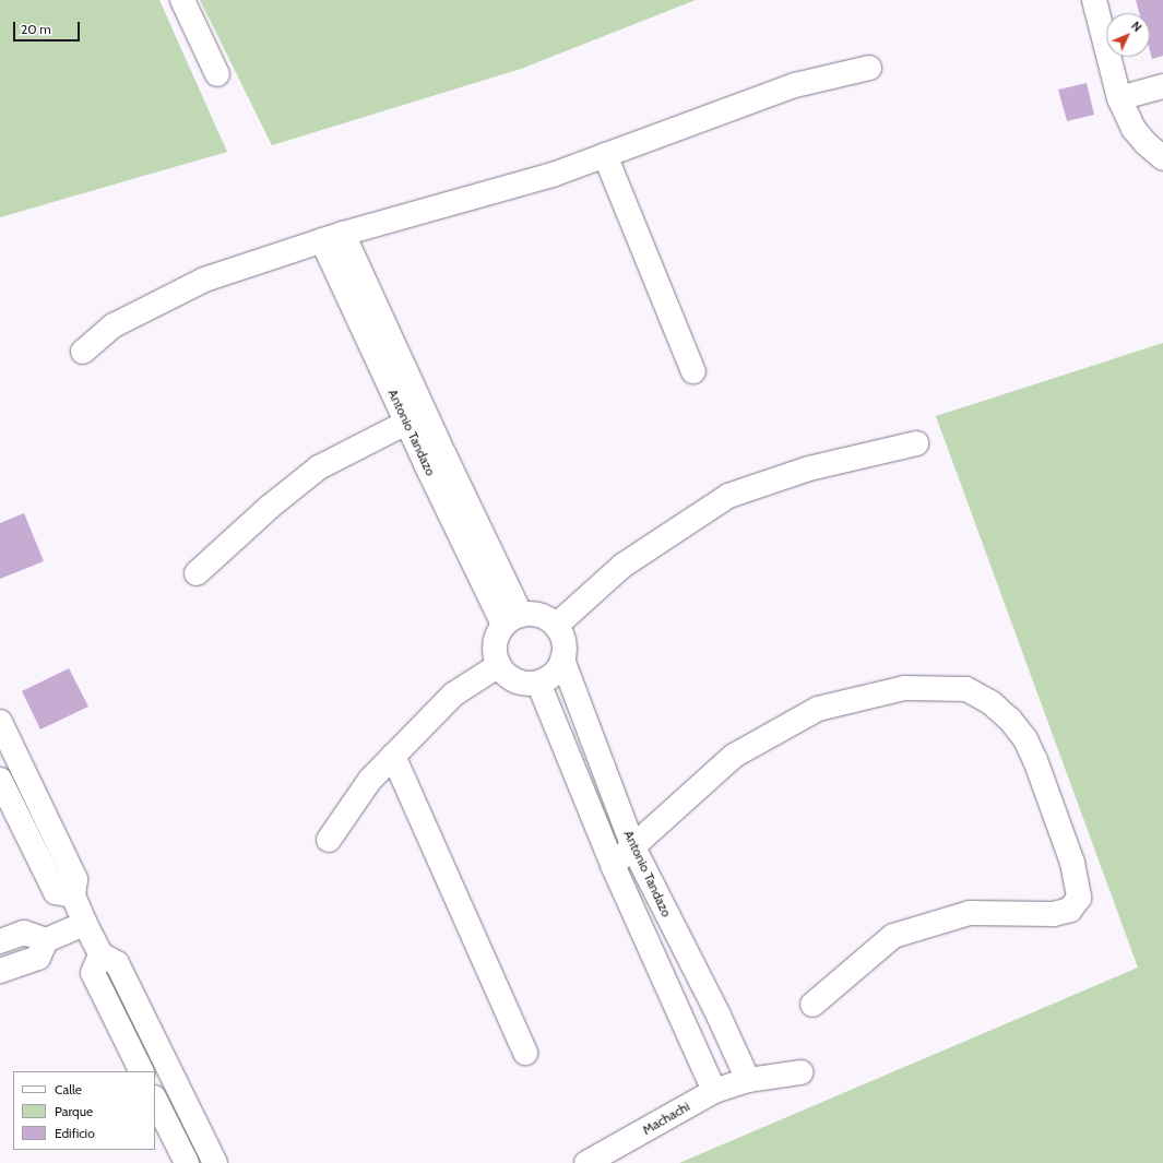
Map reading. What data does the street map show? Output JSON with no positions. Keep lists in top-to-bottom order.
{
  "streets": {
    "street": ["Antonio Tandazo", "Machachi"]
  },
  "crossings": [
    ["Antonio Tandazo", "Machachi"]
  ],
  "legend": ["Calle", "Parque", "Edificio"],
  "scale_bar": "20 m",
  "north": "top right"
}
